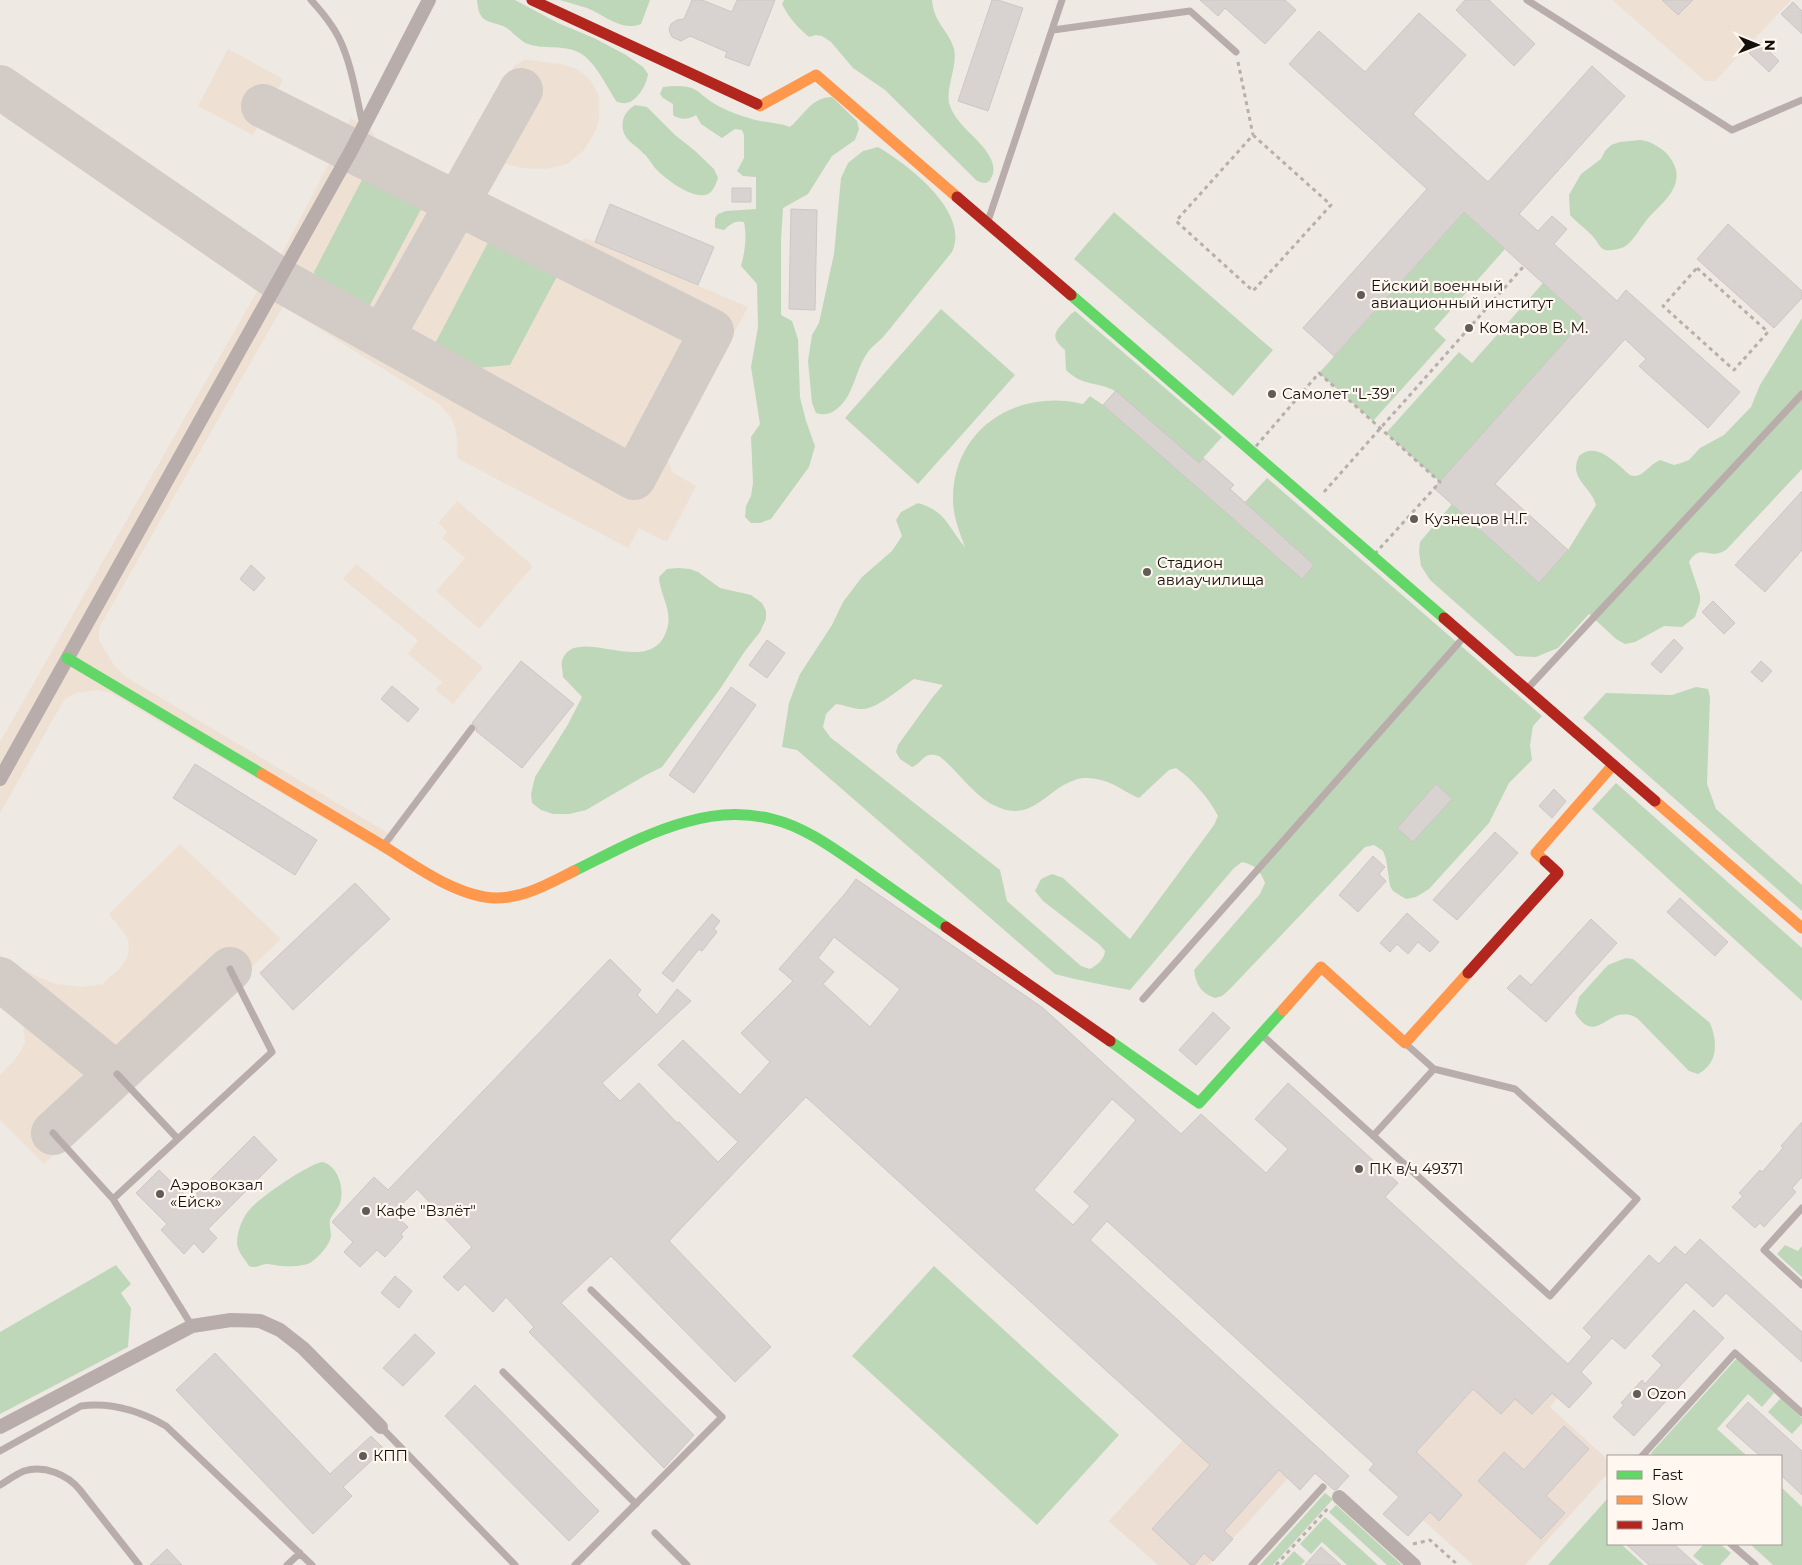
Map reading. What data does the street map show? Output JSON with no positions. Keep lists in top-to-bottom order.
{
  "places": [
    "Ейский военный авиационный институт",
    "Комаров В. М.",
    "Самолет \"L-39\"",
    "Кузнецов Н.Г.",
    "Стадион авиаучилища",
    "ПК в/ч 49371",
    "Аэровокзал «Ейск»",
    "Кафе \"Взлёт\"",
    "Ozon",
    "КПП"
  ],
  "legend": ["Fast", "Slow", "Jam"],
  "north": "right"
}
